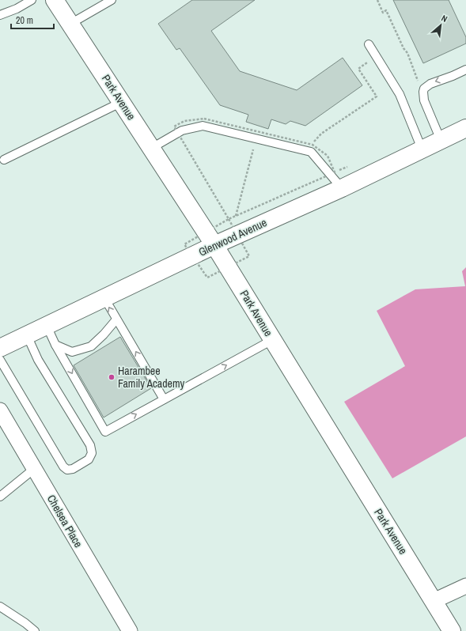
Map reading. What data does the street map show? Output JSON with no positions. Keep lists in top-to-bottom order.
{
  "streets": {
    "main road": ["Park Avenue", "Glenwood Avenue"],
    "street": ["Chelsea Place"]
  },
  "crossings": [
    ["Park Avenue", "Glenwood Avenue"]
  ],
  "places": ["Harambee Family Academy"],
  "scale_bar": "20 m",
  "north": "top right"
}
